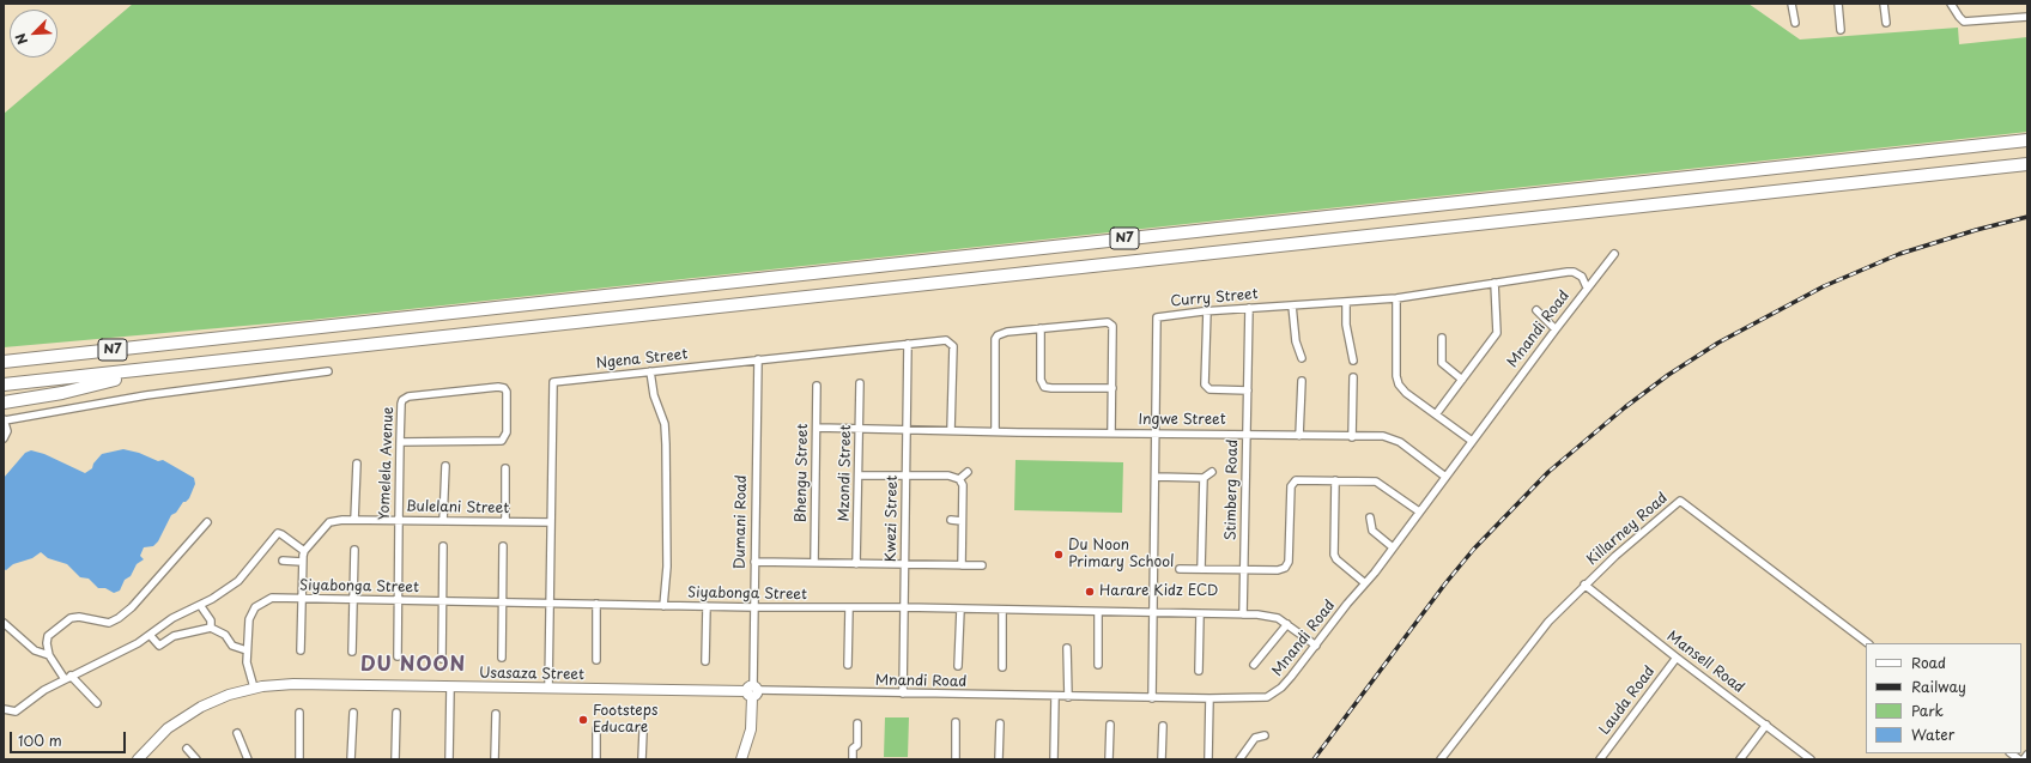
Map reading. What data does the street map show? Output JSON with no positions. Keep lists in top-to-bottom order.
{
  "streets": {
    "highway": ["N7"],
    "street": [
      "Curry Street",
      "Mnandi Road",
      "Ngena Street",
      "Ingwe Street",
      "Yomelela Avenue",
      "Bhengu Street",
      "Mzondi Street",
      "Stimberg Road",
      "Bulelani Street",
      "Kwezi Street",
      "Dumani Road",
      "Killarney Road",
      "Siyabonga Street",
      "Mansell Road",
      "Usasaza Street",
      "Lauda Road"
    ]
  },
  "crossings": [
    ["Curry Street", "Mnandi Road"],
    ["Curry Street", "Ingwe Street"],
    ["Curry Street", "Stimberg Road"],
    ["Curry Street", "Siyabonga Street"],
    ["Mnandi Road", "Ingwe Street"],
    ["Mnandi Road", "Kwezi Street"],
    ["Mnandi Road", "Dumani Road"],
    ["Mnandi Road", "Siyabonga Street"],
    ["Mnandi Road", "Usasaza Street"],
    ["Ngena Street", "Ingwe Street"],
    ["Ngena Street", "Bulelani Street"],
    ["Ngena Street", "Kwezi Street"],
    ["Ngena Street", "Dumani Road"],
    ["Ngena Street", "Siyabonga Street"],
    ["Ngena Street", "Usasaza Street"],
    ["Ingwe Street", "Bhengu Street"],
    ["Ingwe Street", "Mzondi Street"],
    ["Ingwe Street", "Stimberg Road"],
    ["Ingwe Street", "Kwezi Street"],
    ["Yomelela Avenue", "Bulelani Street"],
    ["Yomelela Avenue", "Siyabonga Street"],
    ["Stimberg Road", "Siyabonga Street"],
    ["Bulelani Street", "Siyabonga Street"],
    ["Kwezi Street", "Siyabonga Street"],
    ["Dumani Road", "Siyabonga Street"],
    ["Dumani Road", "Usasaza Street"],
    ["Killarney Road", "Mansell Road"],
    ["Siyabonga Street", "Usasaza Street"],
    ["Mansell Road", "Lauda Road"]
  ],
  "districts": ["DU NOON"],
  "places": ["Du Noon Primary School", "Harare Kidz ECD", "Footsteps Educare"],
  "legend": [
    "Road",
    "Railway",
    "Park",
    "Water"
  ],
  "scale_bar": "100 m",
  "north": "bottom left"
}
